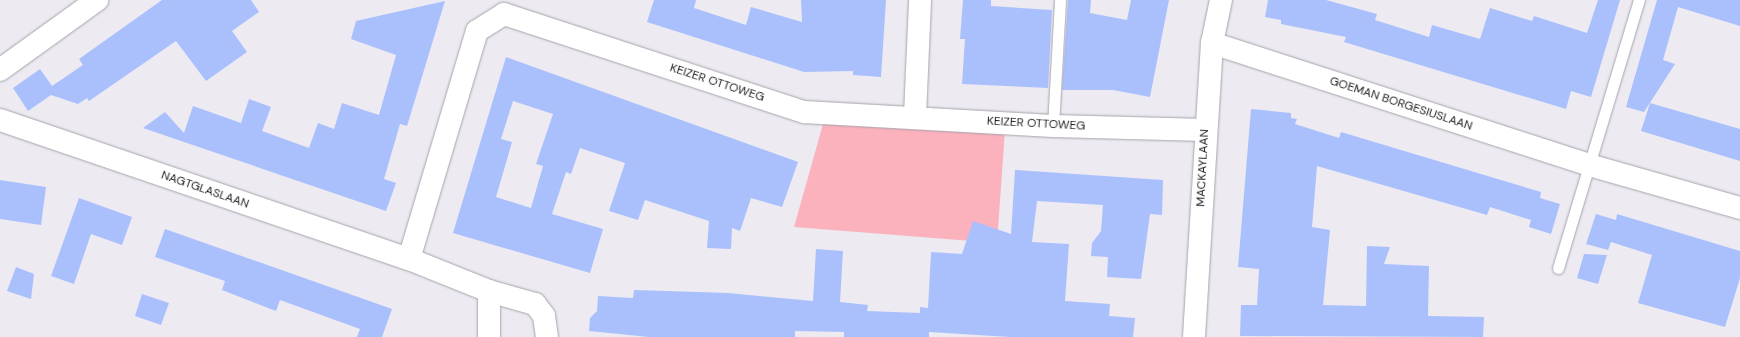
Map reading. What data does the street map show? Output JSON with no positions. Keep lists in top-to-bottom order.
{
  "streets": {
    "street": [
      "KEIZER OTTOWEG",
      "GOEMAN BORGESIUSLAAN",
      "MACKAYLAAN",
      "NAGTGLASLAAN"
    ]
  },
  "crossings": [
    ["KEIZER OTTOWEG", "MACKAYLAAN"],
    ["KEIZER OTTOWEG", "NAGTGLASLAAN"],
    ["GOEMAN BORGESIUSLAAN", "MACKAYLAAN"]
  ]
}
